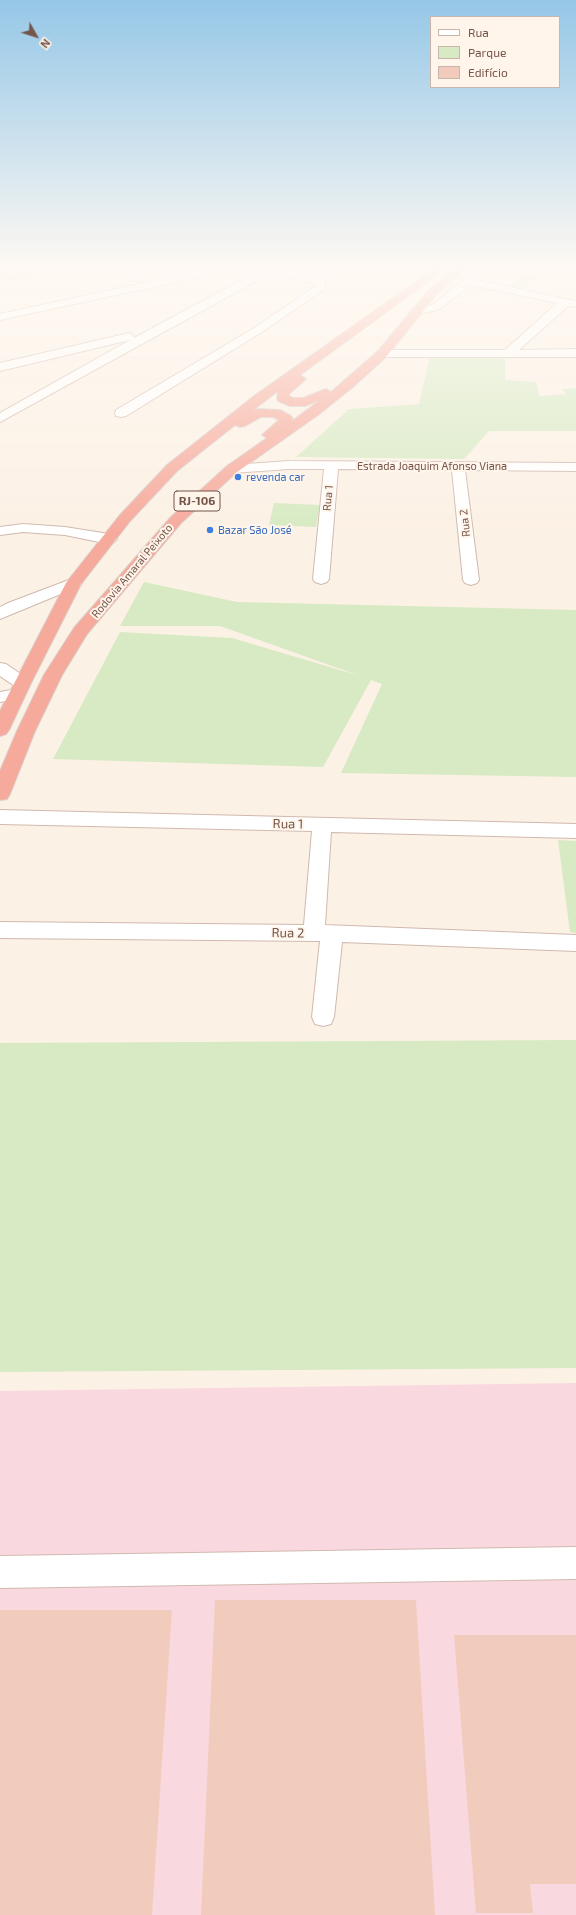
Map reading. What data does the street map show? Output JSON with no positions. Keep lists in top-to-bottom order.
{
  "streets": {
    "highway": ["RJ-106", "Rodovia Amaral Peixoto"],
    "street": ["Estrada Joaquim Afonso Viana", "Rua 1", "Rua 2"]
  },
  "crossings": [
    ["Estrada Joaquim Afonso Viana", "Rua 1"],
    ["Estrada Joaquim Afonso Viana", "Rua 2"],
    ["Estrada Joaquim Afonso Viana", "Rodovia Amaral Peixoto"]
  ],
  "places": ["revenda car", "Bazar São José"],
  "legend": ["Rua", "Parque", "Edifício"],
  "north": "bottom right"
}
